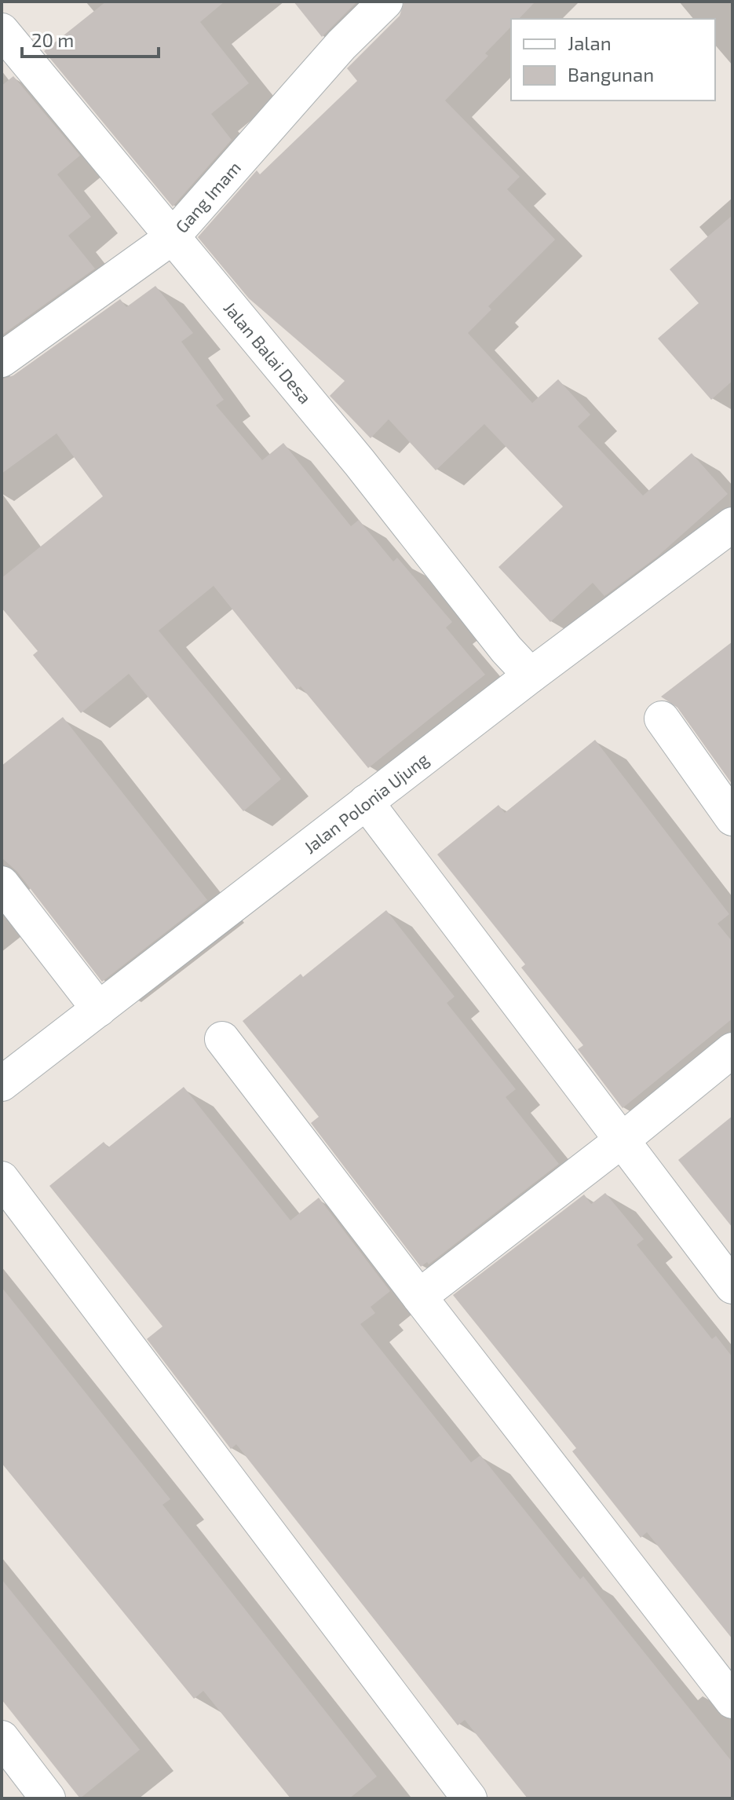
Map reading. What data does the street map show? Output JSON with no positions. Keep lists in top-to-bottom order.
{
  "streets": {
    "street": ["Gang Imam", "Jalan Balai Desa", "Jalan Polonia Ujung"]
  },
  "crossings": [
    ["Gang Imam", "Jalan Balai Desa"],
    ["Jalan Balai Desa", "Jalan Polonia Ujung"]
  ],
  "legend": ["Jalan", "Bangunan"],
  "scale_bar": "20 m"
}
